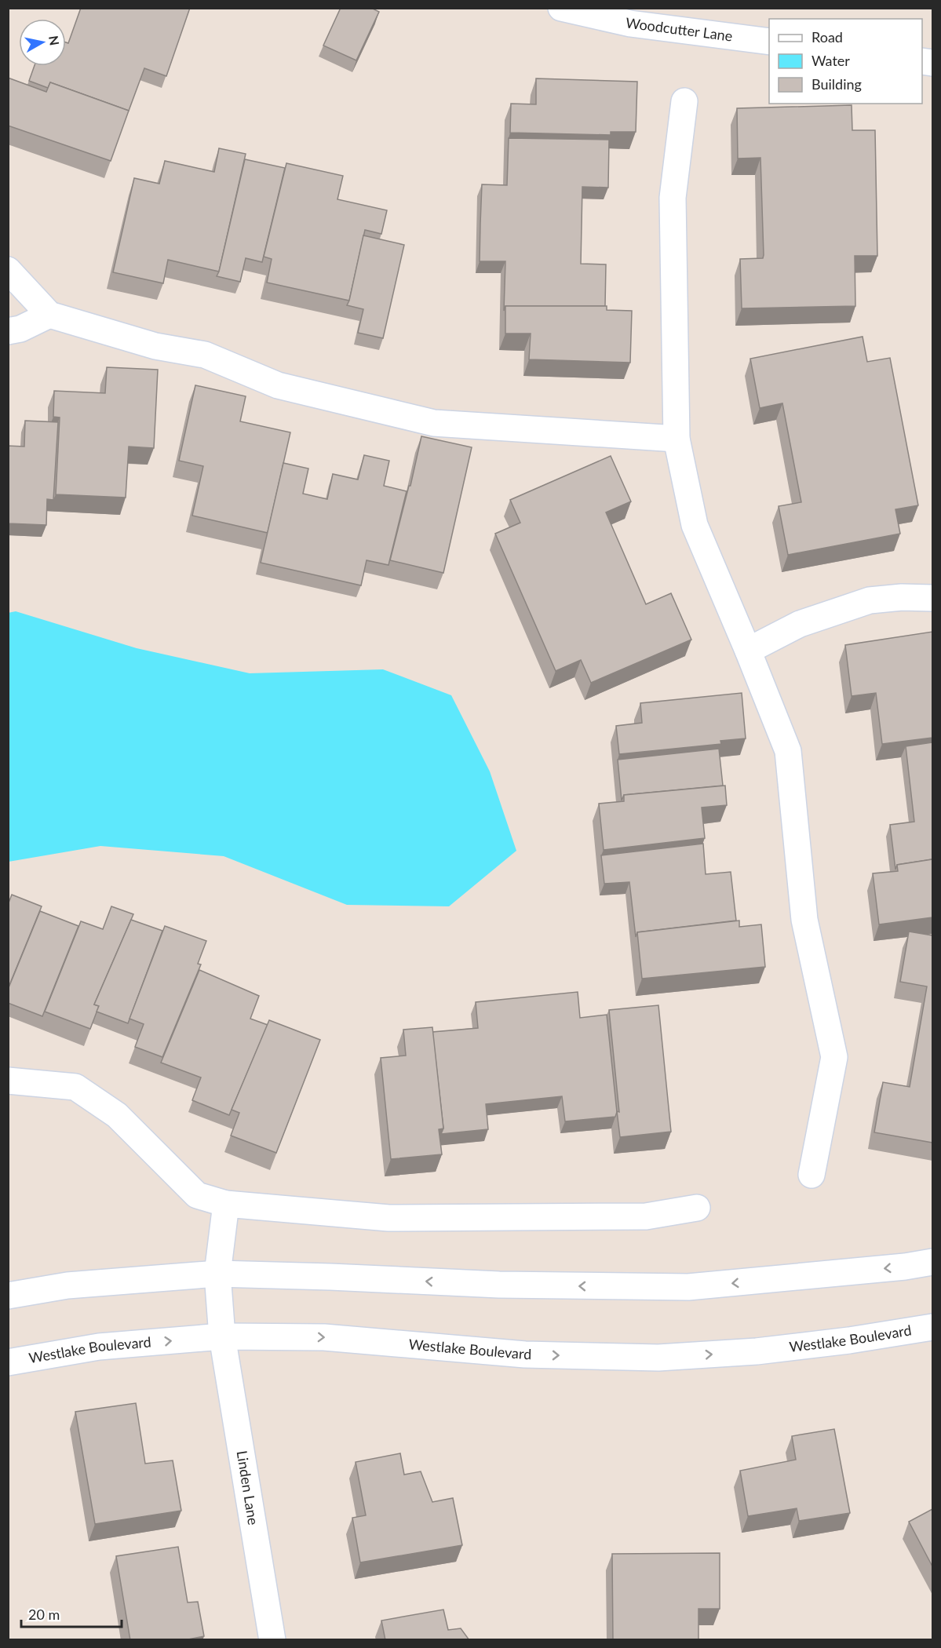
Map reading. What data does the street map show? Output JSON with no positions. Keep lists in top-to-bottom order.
{
  "streets": {
    "street": ["Woodcutter Lane", "Westlake Boulevard", "Linden Lane"]
  },
  "crossings": [
    ["Westlake Boulevard", "Linden Lane"]
  ],
  "legend": ["Road", "Water", "Building"],
  "scale_bar": "20 m",
  "north": "right"
}
